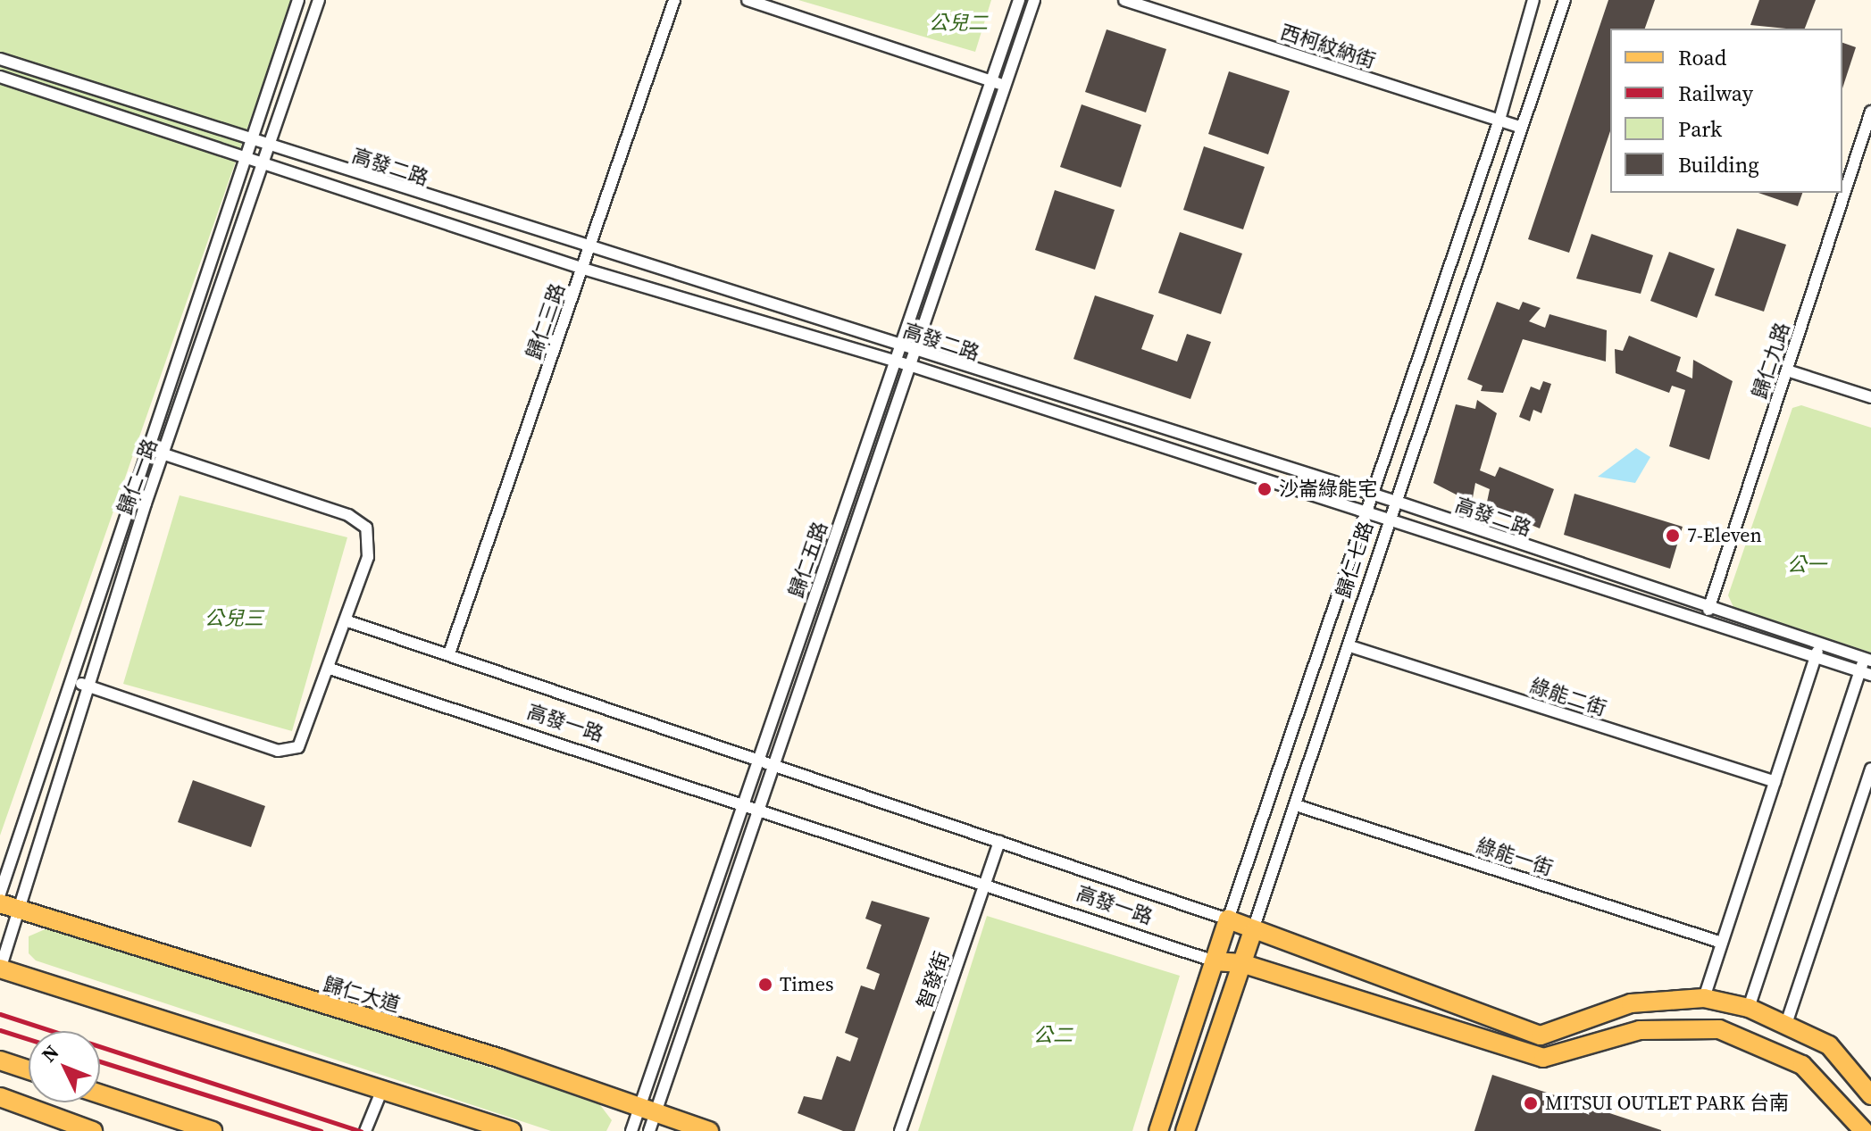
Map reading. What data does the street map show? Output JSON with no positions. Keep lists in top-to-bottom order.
{
  "streets": {
    "main road": ["歸仁七路", "高發一路", "歸仁大道"],
    "street": [
      "西柯紋納街",
      "高發二路",
      "歸仁三路",
      "歸仁九路",
      "歸仁一路",
      "歸仁五路",
      "綠能二街",
      "綠能一街",
      "智發街"
    ]
  },
  "crossings": [
    ["西柯紋納街", "歸仁七路"],
    ["高發二路", "歸仁三路"],
    ["高發二路", "歸仁九路"],
    ["高發二路", "歸仁一路"],
    ["高發二路", "歸仁五路"],
    ["高發二路", "歸仁七路"],
    ["歸仁三路", "高發一路"],
    ["歸仁一路", "歸仁大道"],
    ["歸仁五路", "高發一路"],
    ["歸仁五路", "歸仁大道"],
    ["歸仁七路", "綠能二街"],
    ["歸仁七路", "高發一路"],
    ["歸仁七路", "綠能一街"],
    ["高發一路", "智發街"]
  ],
  "parks": [
    "公兒二",
    "公一",
    "公兒三",
    "公二"
  ],
  "places": [
    "沙崙綠能宅",
    "7-Eleven",
    "Times",
    "MITSUI OUTLET PARK 台南"
  ],
  "legend": [
    "Road",
    "Railway",
    "Park",
    "Building"
  ],
  "north": "top left"
}
